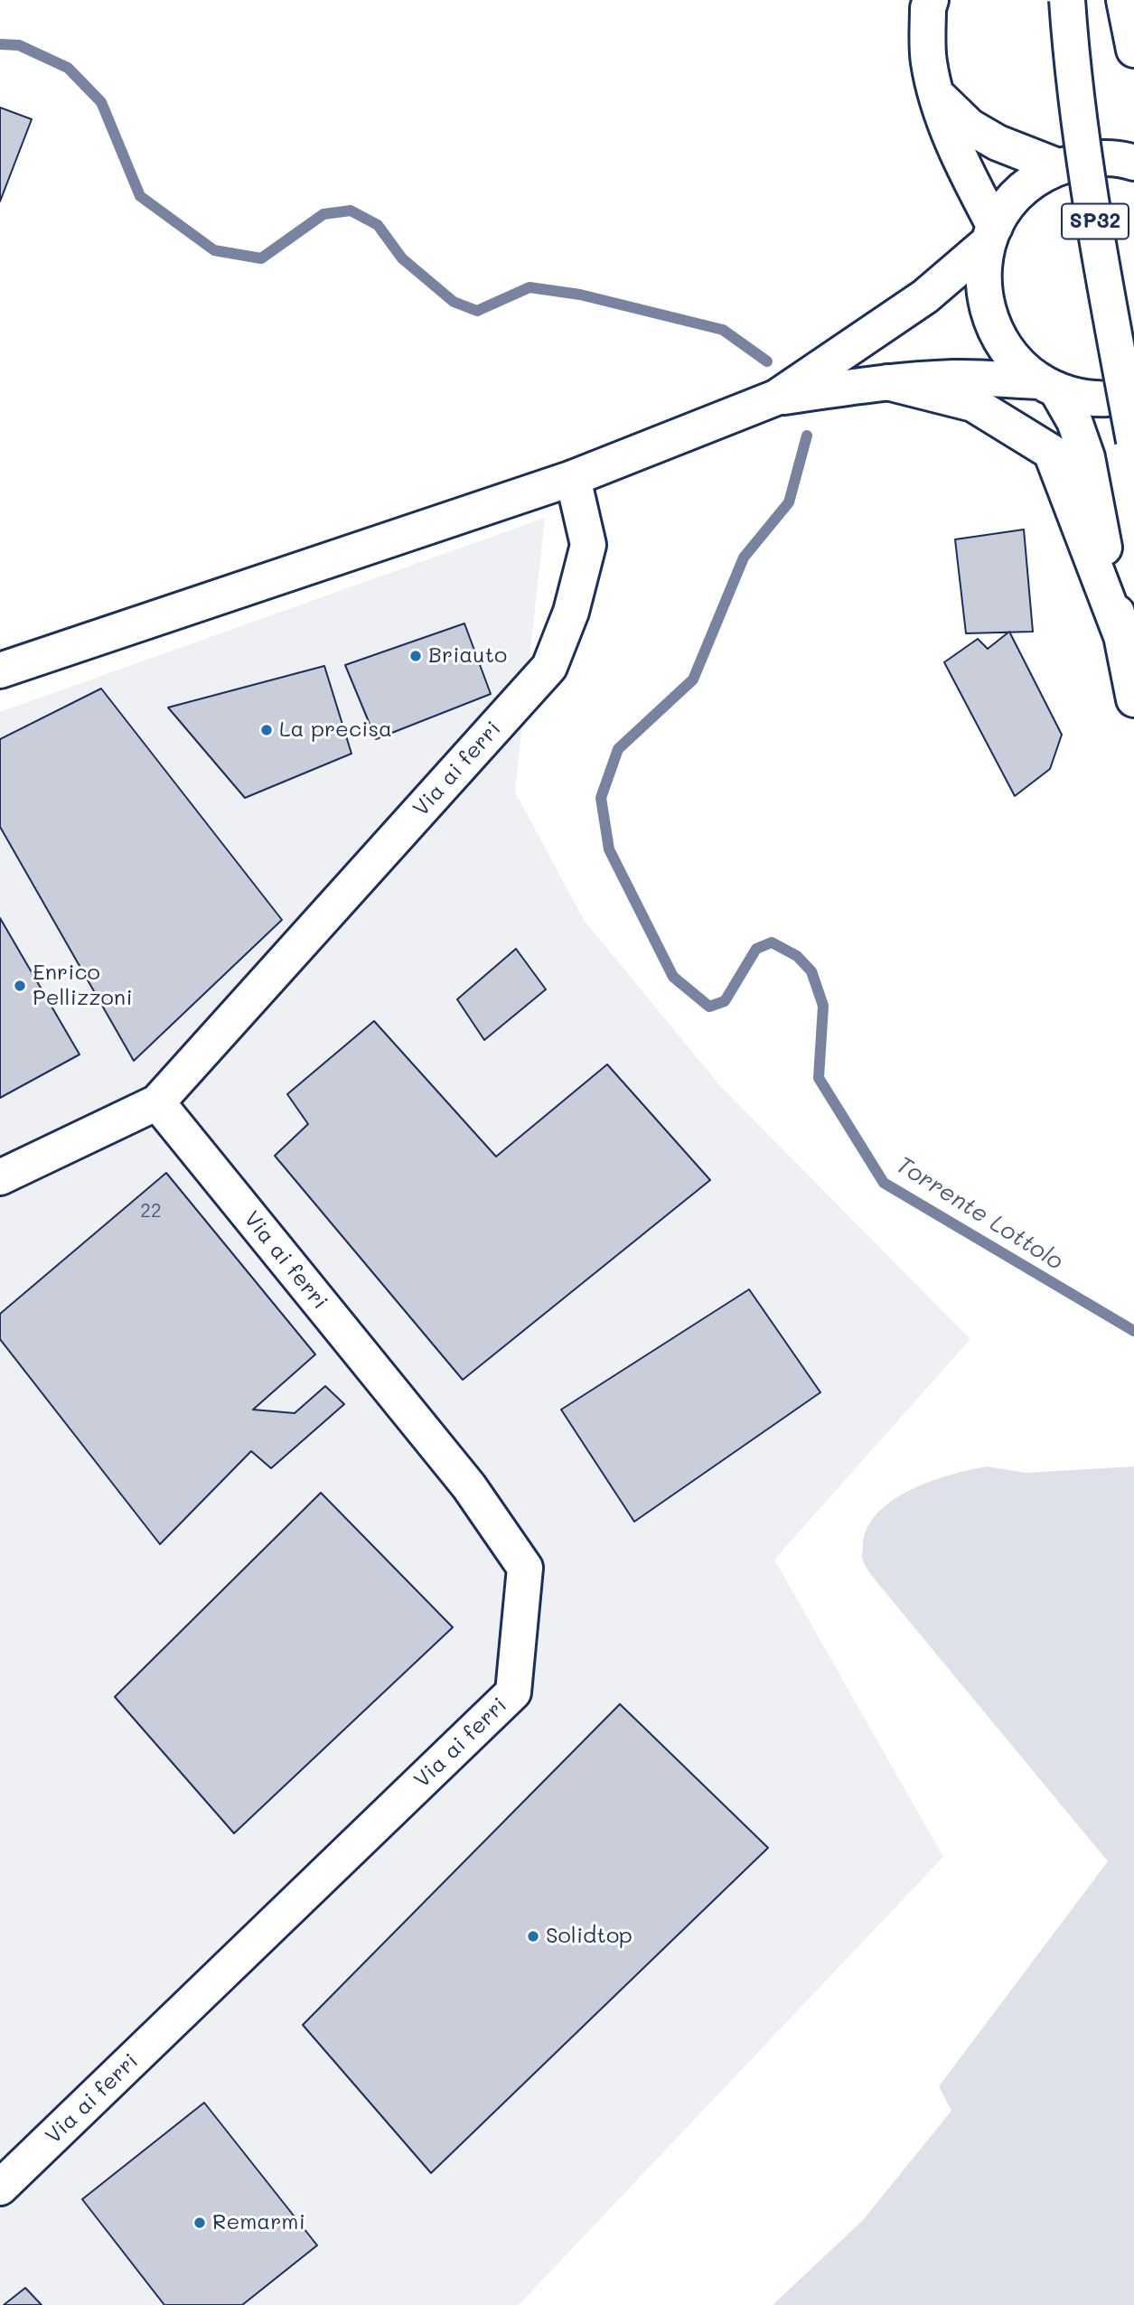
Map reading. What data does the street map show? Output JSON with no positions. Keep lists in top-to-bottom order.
{
  "streets": {
    "main road": ["SP32", "Via ai ferri"]
  },
  "water": ["Torrente Lottolo"],
  "places": [
    "Briauto",
    "La precisa",
    "Enrico Pellizzoni",
    "Solidtop",
    "Remarmi"
  ],
  "house_numbers": ["22"]
}
